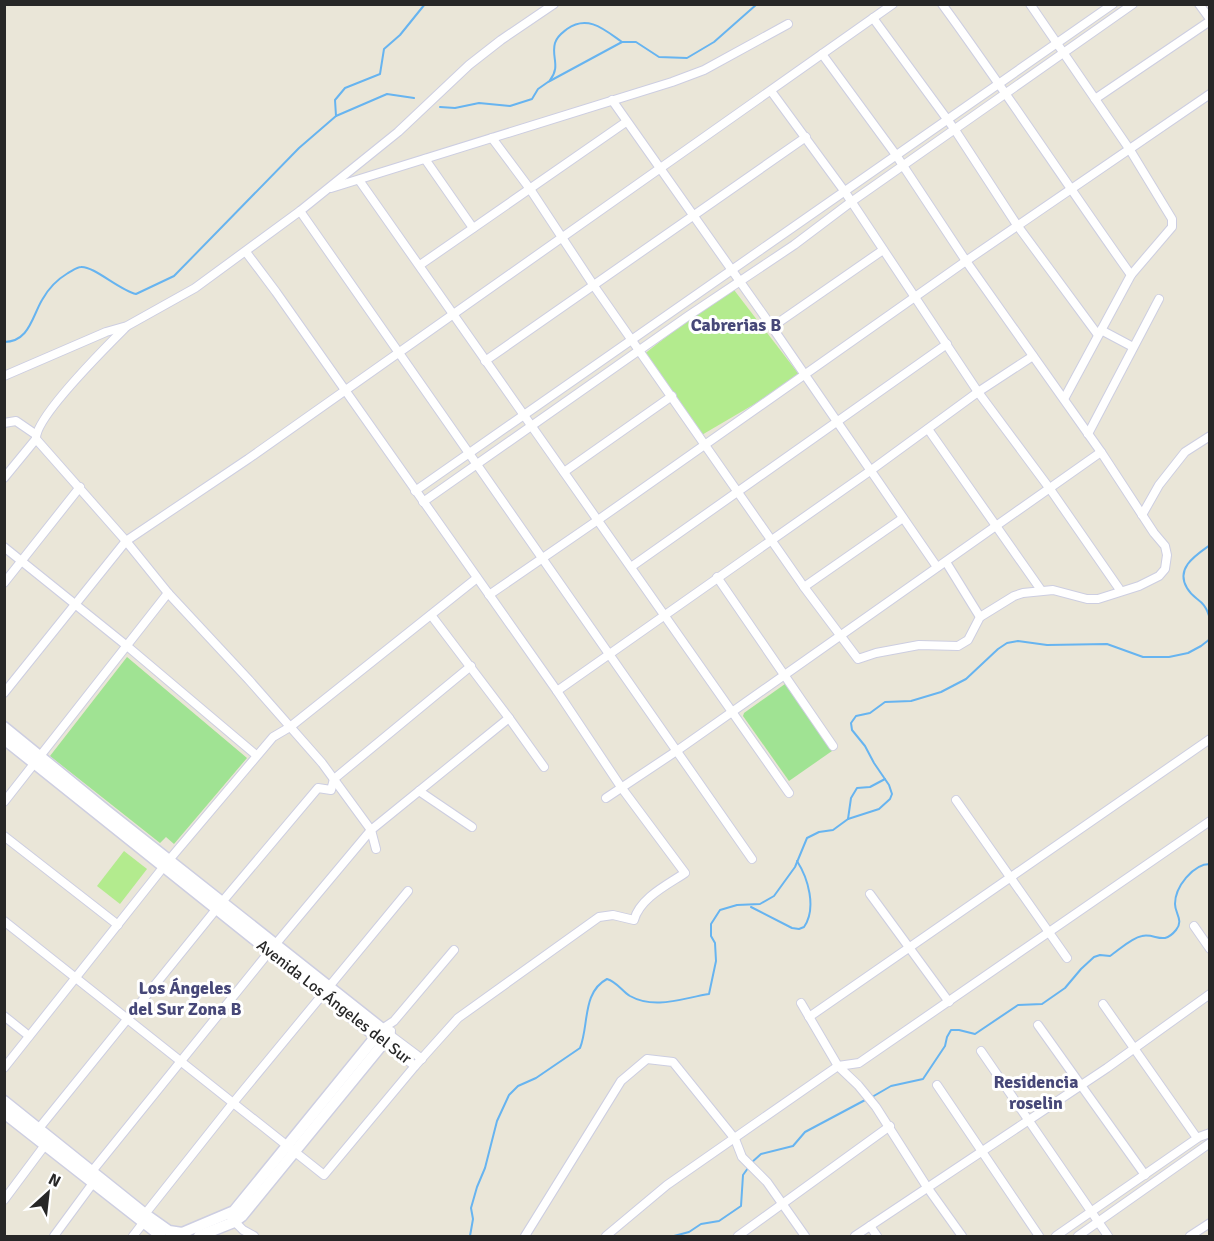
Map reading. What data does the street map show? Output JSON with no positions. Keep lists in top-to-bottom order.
{
  "streets": {
    "street": ["Avenida Los Ángeles del Sur"]
  },
  "districts": ["Cabrerias B", "Los Ángeles del Sur Zona B", "Residencia roselin"],
  "north": "top right"
}
